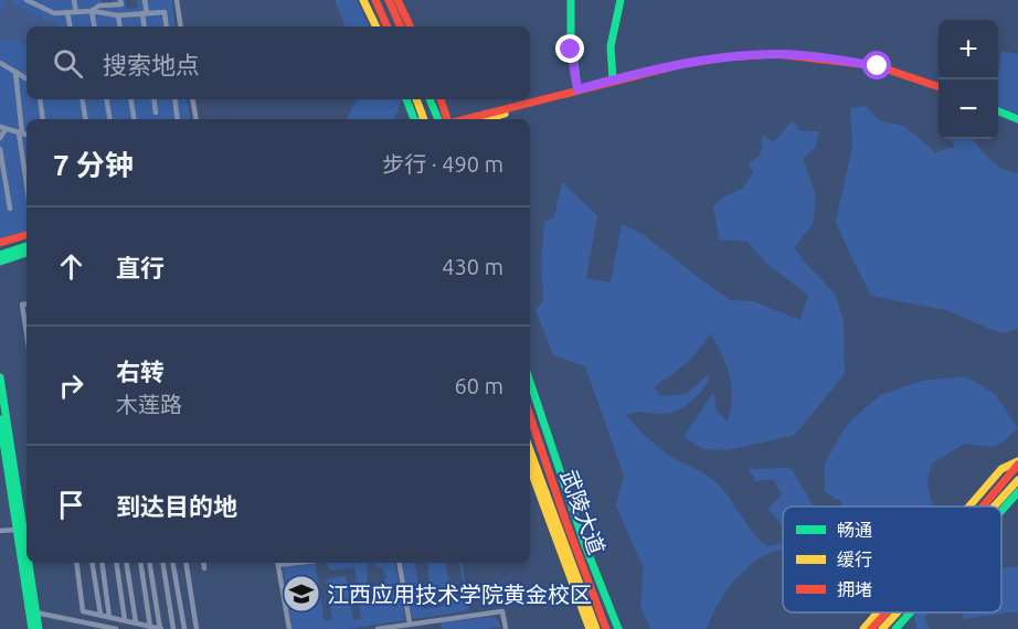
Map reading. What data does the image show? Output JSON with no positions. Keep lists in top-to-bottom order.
{
  "streets": {
    "street": ["武陵大道"]
  },
  "places": {
    "school or university": ["江西应用技术学院黄金校区"]
  },
  "legend": ["畅通", "缓行", "拥堵"],
  "page": {
    "map_buttons": ["+", "−"],
    "search": "搜索地点",
    "heading": ["7 分钟", "步行 · 490 m"],
    "list": [
      ["直行", "430 m"],
      ["右转", "木莲路", "60 m"],
      "到达目的地"
    ]
  }
}
